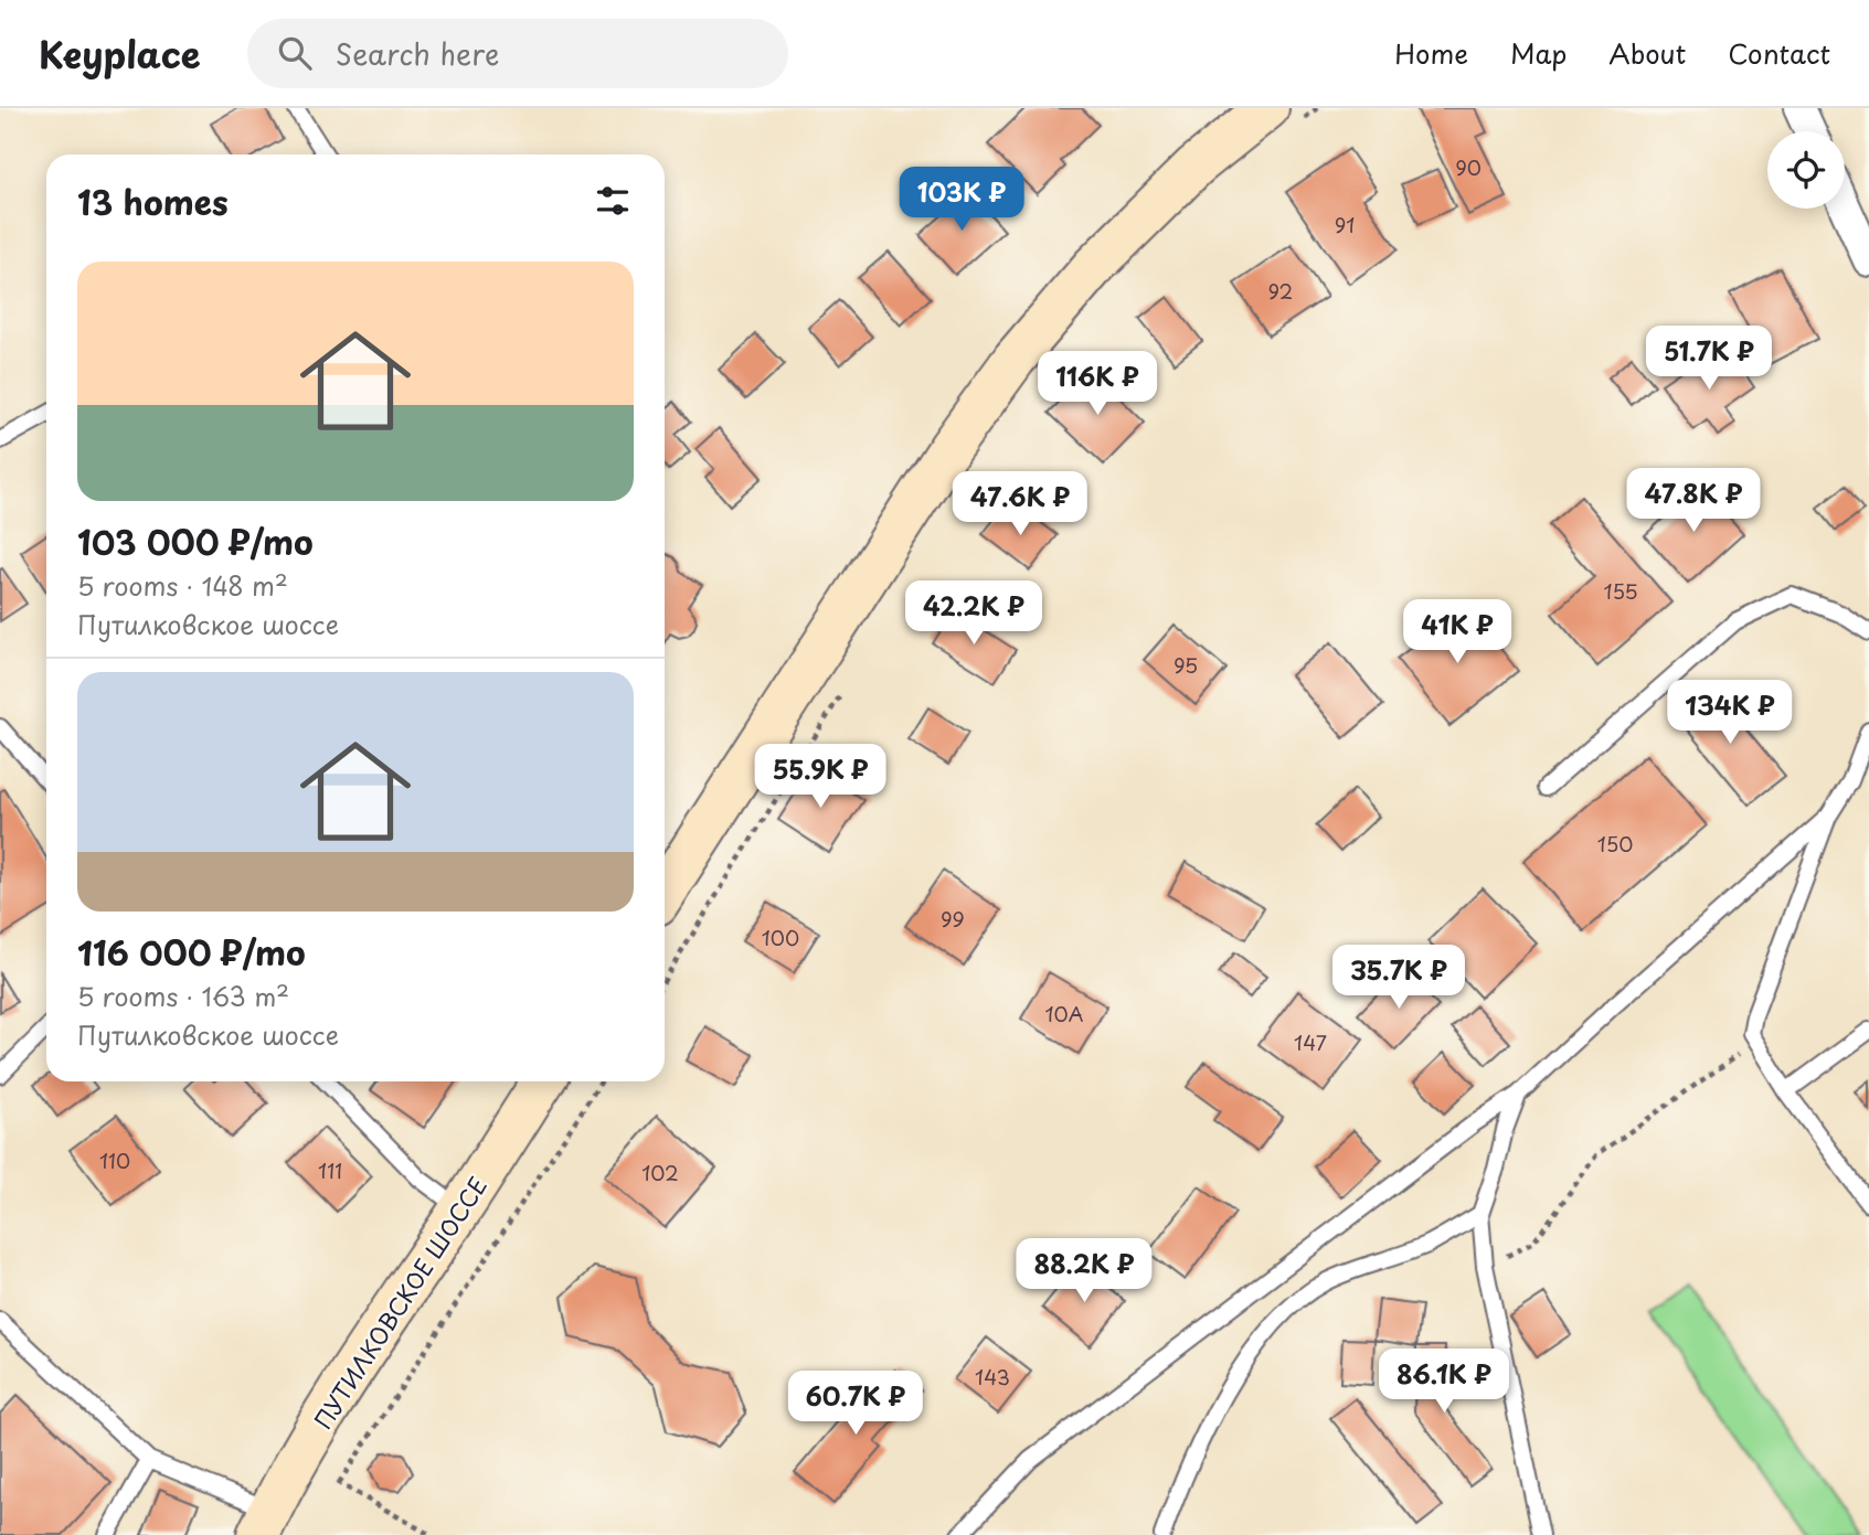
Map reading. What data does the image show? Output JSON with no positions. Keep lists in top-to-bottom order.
{
  "streets": {
    "main road": ["ПУТИЛКОВСКОЕ ШОССЕ"]
  },
  "house_numbers": [
    "90",
    "91",
    "92",
    "155",
    "95",
    "150",
    "99",
    "100",
    "10А",
    "147",
    "110",
    "111",
    "102",
    "143"
  ],
  "page": {
    "header": "Keyplace",
    "search": "Search here",
    "nav": [
      "Home",
      "Map",
      "About",
      "Contact"
    ],
    "heading": "13 homes",
    "price": [
      "103K ₽",
      "51.7K ₽",
      "116K ₽",
      "47.8K ₽",
      "47.6K ₽",
      "42.2K ₽",
      "41K ₽",
      "134K ₽",
      "55.9K ₽",
      "35.7K ₽",
      "88.2K ₽",
      "86.1K ₽",
      "60.7K ₽"
    ],
    "list": [
      {
        "name": "103 000 ₽/mo",
        "note": "5 rooms · 148 m² · Путилковское шоссе"
      },
      {
        "name": "116 000 ₽/mo",
        "note": "5 rooms · 163 m² · Путилковское шоссе"
      }
    ]
  }
}
